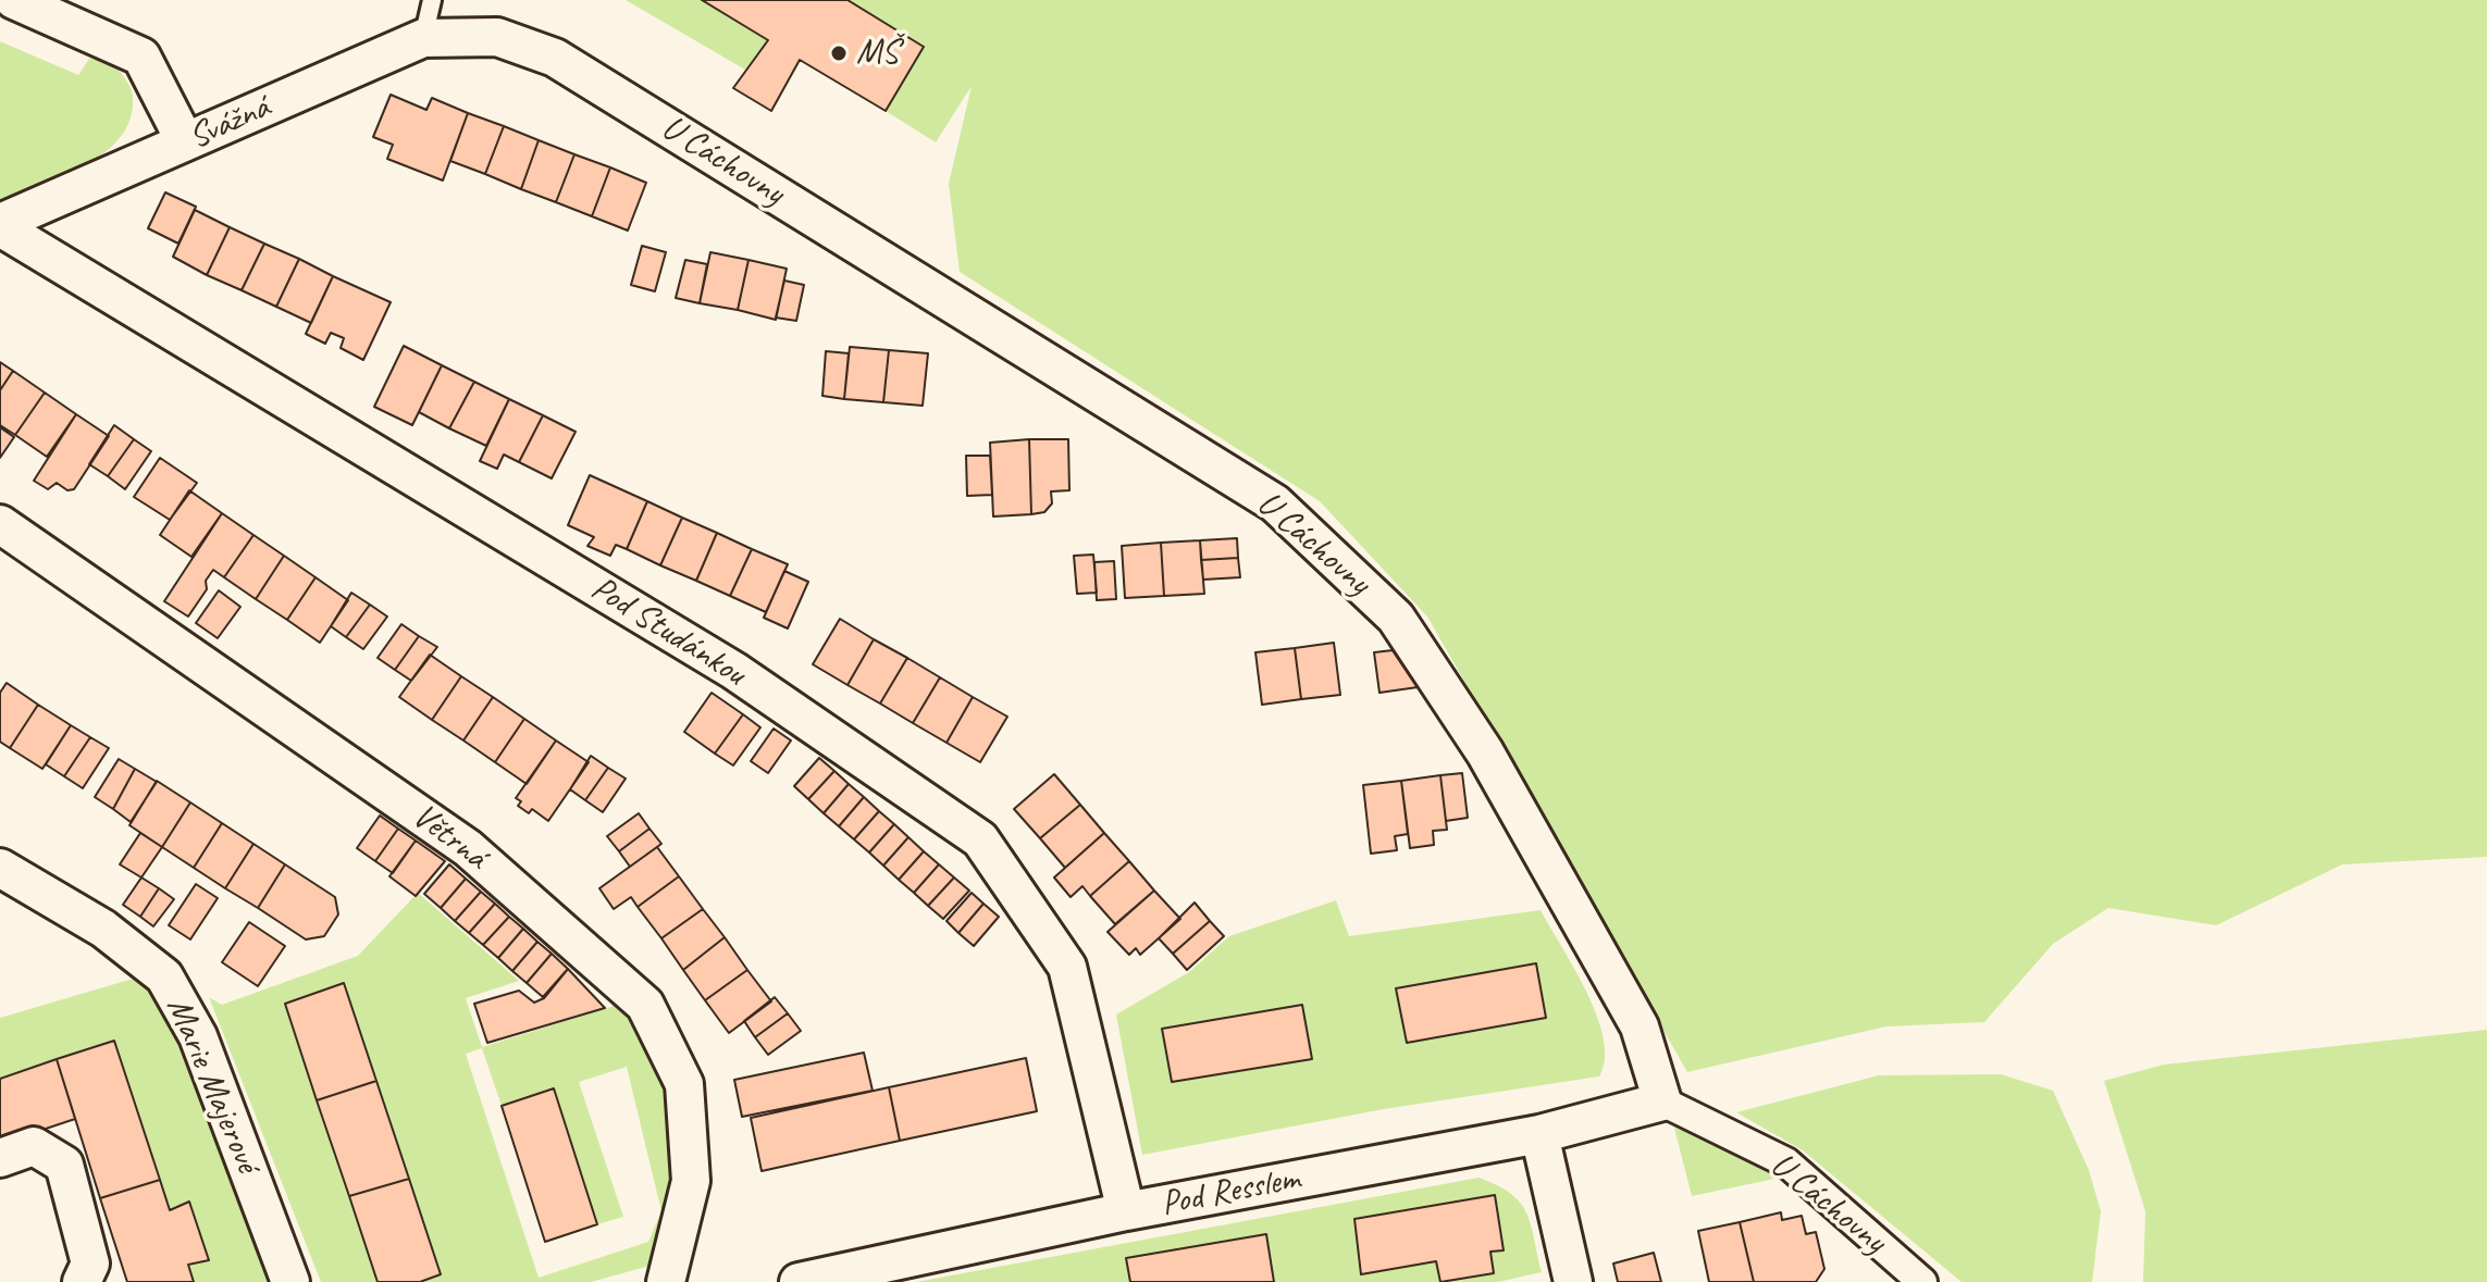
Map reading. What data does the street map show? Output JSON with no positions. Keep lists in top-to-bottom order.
{
  "streets": {
    "street": [
      "Svážná",
      "U Cáchovny",
      "Pod Studánkou",
      "Větrná",
      "Marie Majerové",
      "Pod Resslem"
    ]
  },
  "crossings": [
    ["Svážná", "U Cáchovny"],
    ["Svážná", "Pod Studánkou"],
    ["U Cáchovny", "Pod Resslem"],
    ["Pod Studánkou", "Pod Resslem"]
  ],
  "places": ["MŠ"]
}
